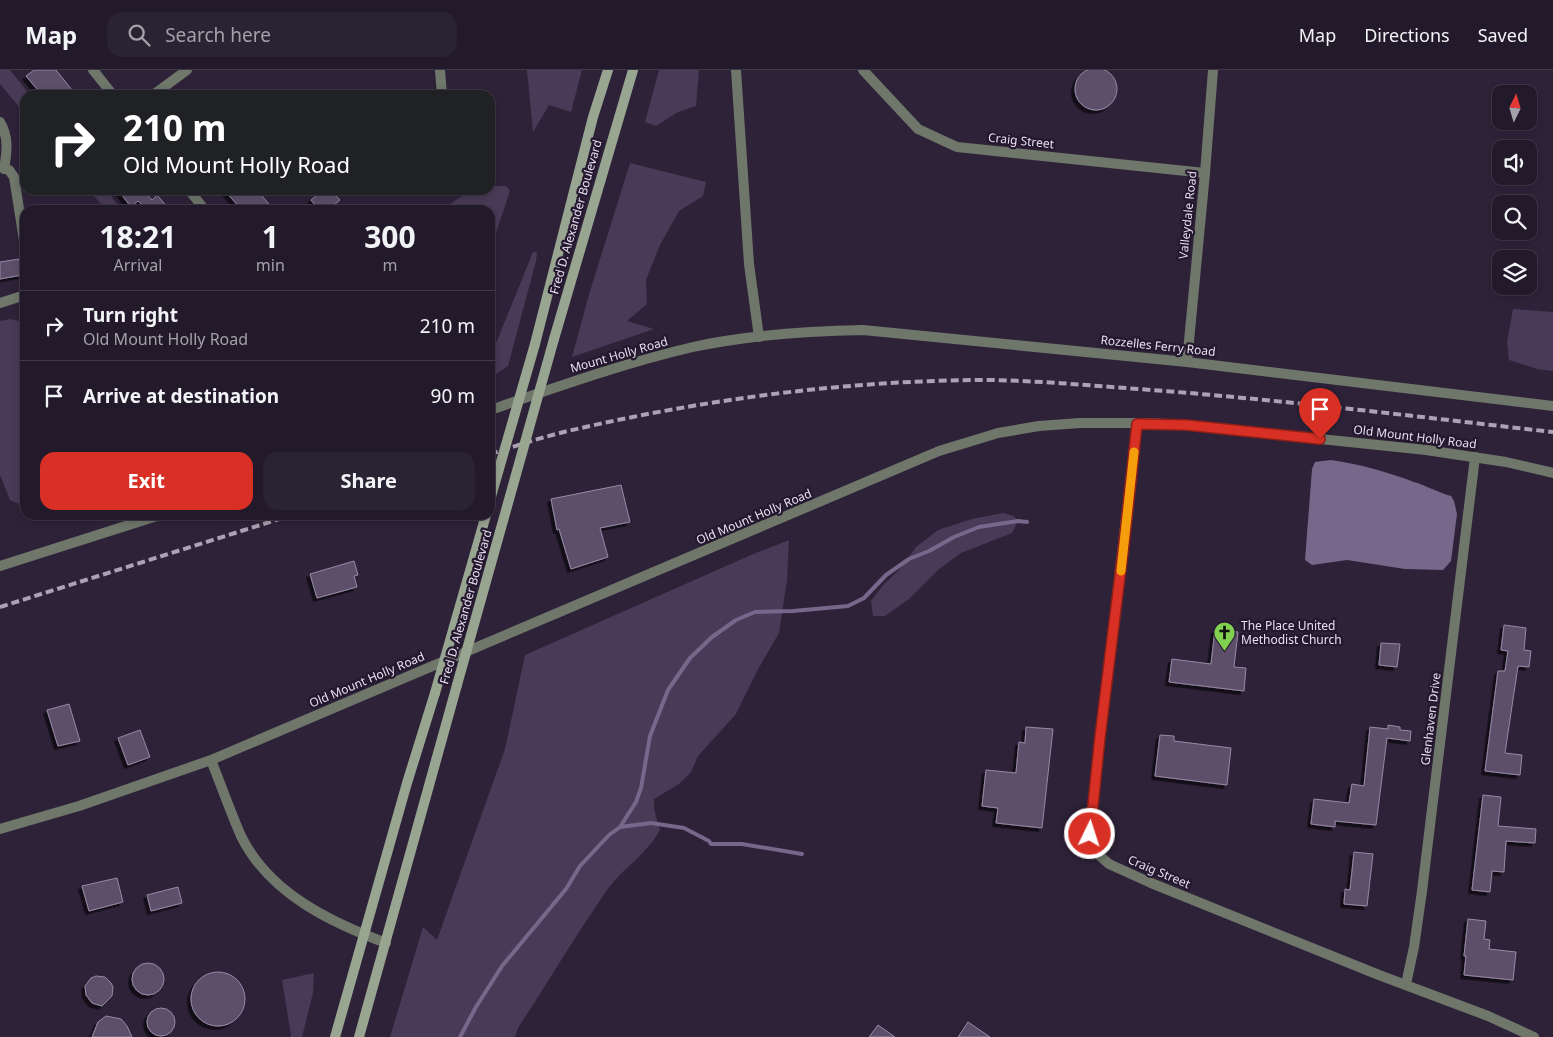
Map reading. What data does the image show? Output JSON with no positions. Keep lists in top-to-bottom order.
{
  "streets": {
    "main road": ["Fred D. Alexander Boulevard"],
    "street": [
      "Craig Street",
      "Valleydale Road",
      "Rozzelles Ferry Road",
      "Mount Holly Road",
      "Old Mount Holly Road",
      "Glenhaven Drive"
    ]
  },
  "crossings": [
    ["Craig Street", "Valleydale Road"],
    ["Craig Street", "Old Mount Holly Road"],
    ["Craig Street", "Glenhaven Drive"],
    ["Valleydale Road", "Rozzelles Ferry Road"],
    ["Rozzelles Ferry Road", "Mount Holly Road"],
    ["Old Mount Holly Road", "Glenhaven Drive"]
  ],
  "places": {
    "church": ["The Place United Methodist Church"]
  },
  "north": "top",
  "page": {
    "header": "Map",
    "search": "Search here",
    "nav": ["Map", "Directions", "Saved"],
    "turn": ["210 m", "Old Mount Holly Road"],
    "eta": [
      "18:21",
      "Arrival",
      "1",
      "min",
      "300",
      "m"
    ],
    "list": [
      {
        "name": "Turn right",
        "note": "Old Mount Holly Road",
        "value": "210 m"
      },
      {
        "name": "Arrive at destination",
        "value": "90 m"
      }
    ],
    "buttons": ["Exit", "Share"]
  }
}
